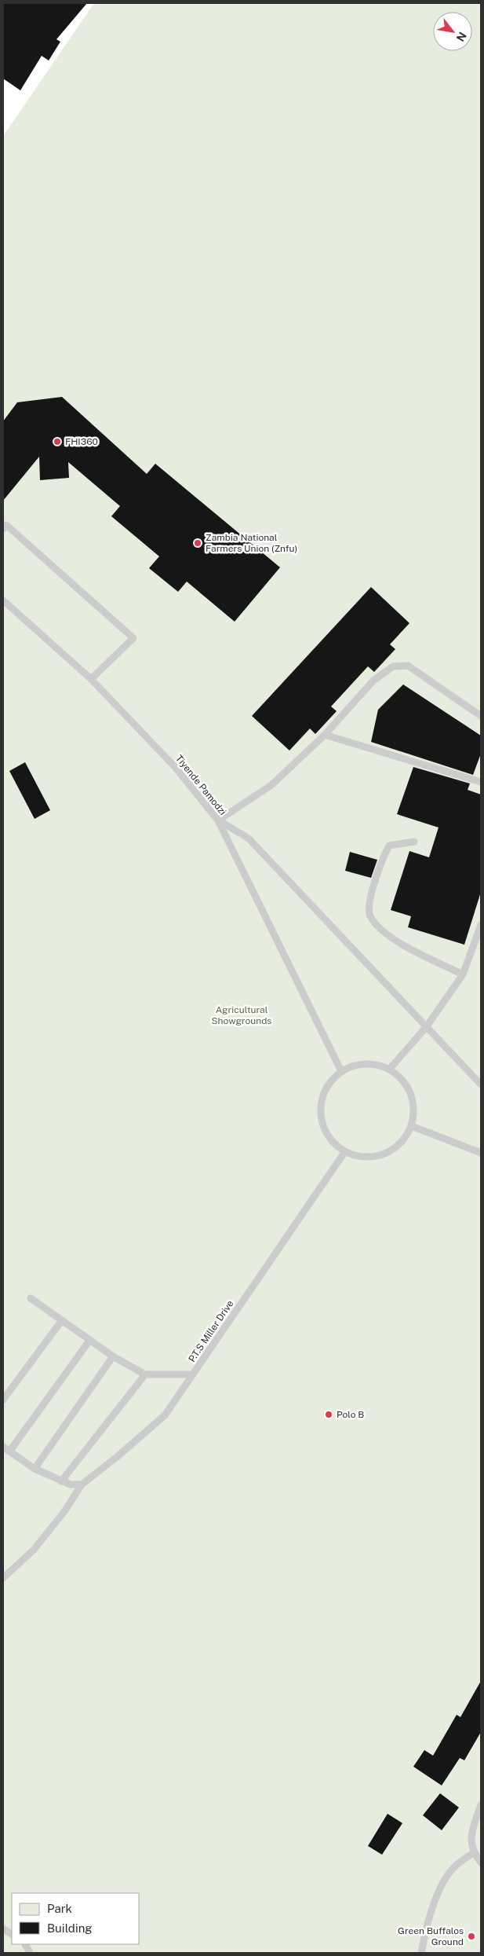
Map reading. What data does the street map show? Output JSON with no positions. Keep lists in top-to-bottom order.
{
  "streets": {
    "lane": ["Tiyende Pamodzi", "P.T.S Miller Drive"]
  },
  "crossings": [
    ["Tiyende Pamodzi", "P.T.S Miller Drive"]
  ],
  "parks": ["Agricultural Showgrounds"],
  "places": [
    "FHI360",
    "Zambia National Farmers Union (Znfu)",
    "Polo B",
    "Green Buffalos Ground"
  ],
  "legend": ["Park", "Building"],
  "north": "bottom right"
}
